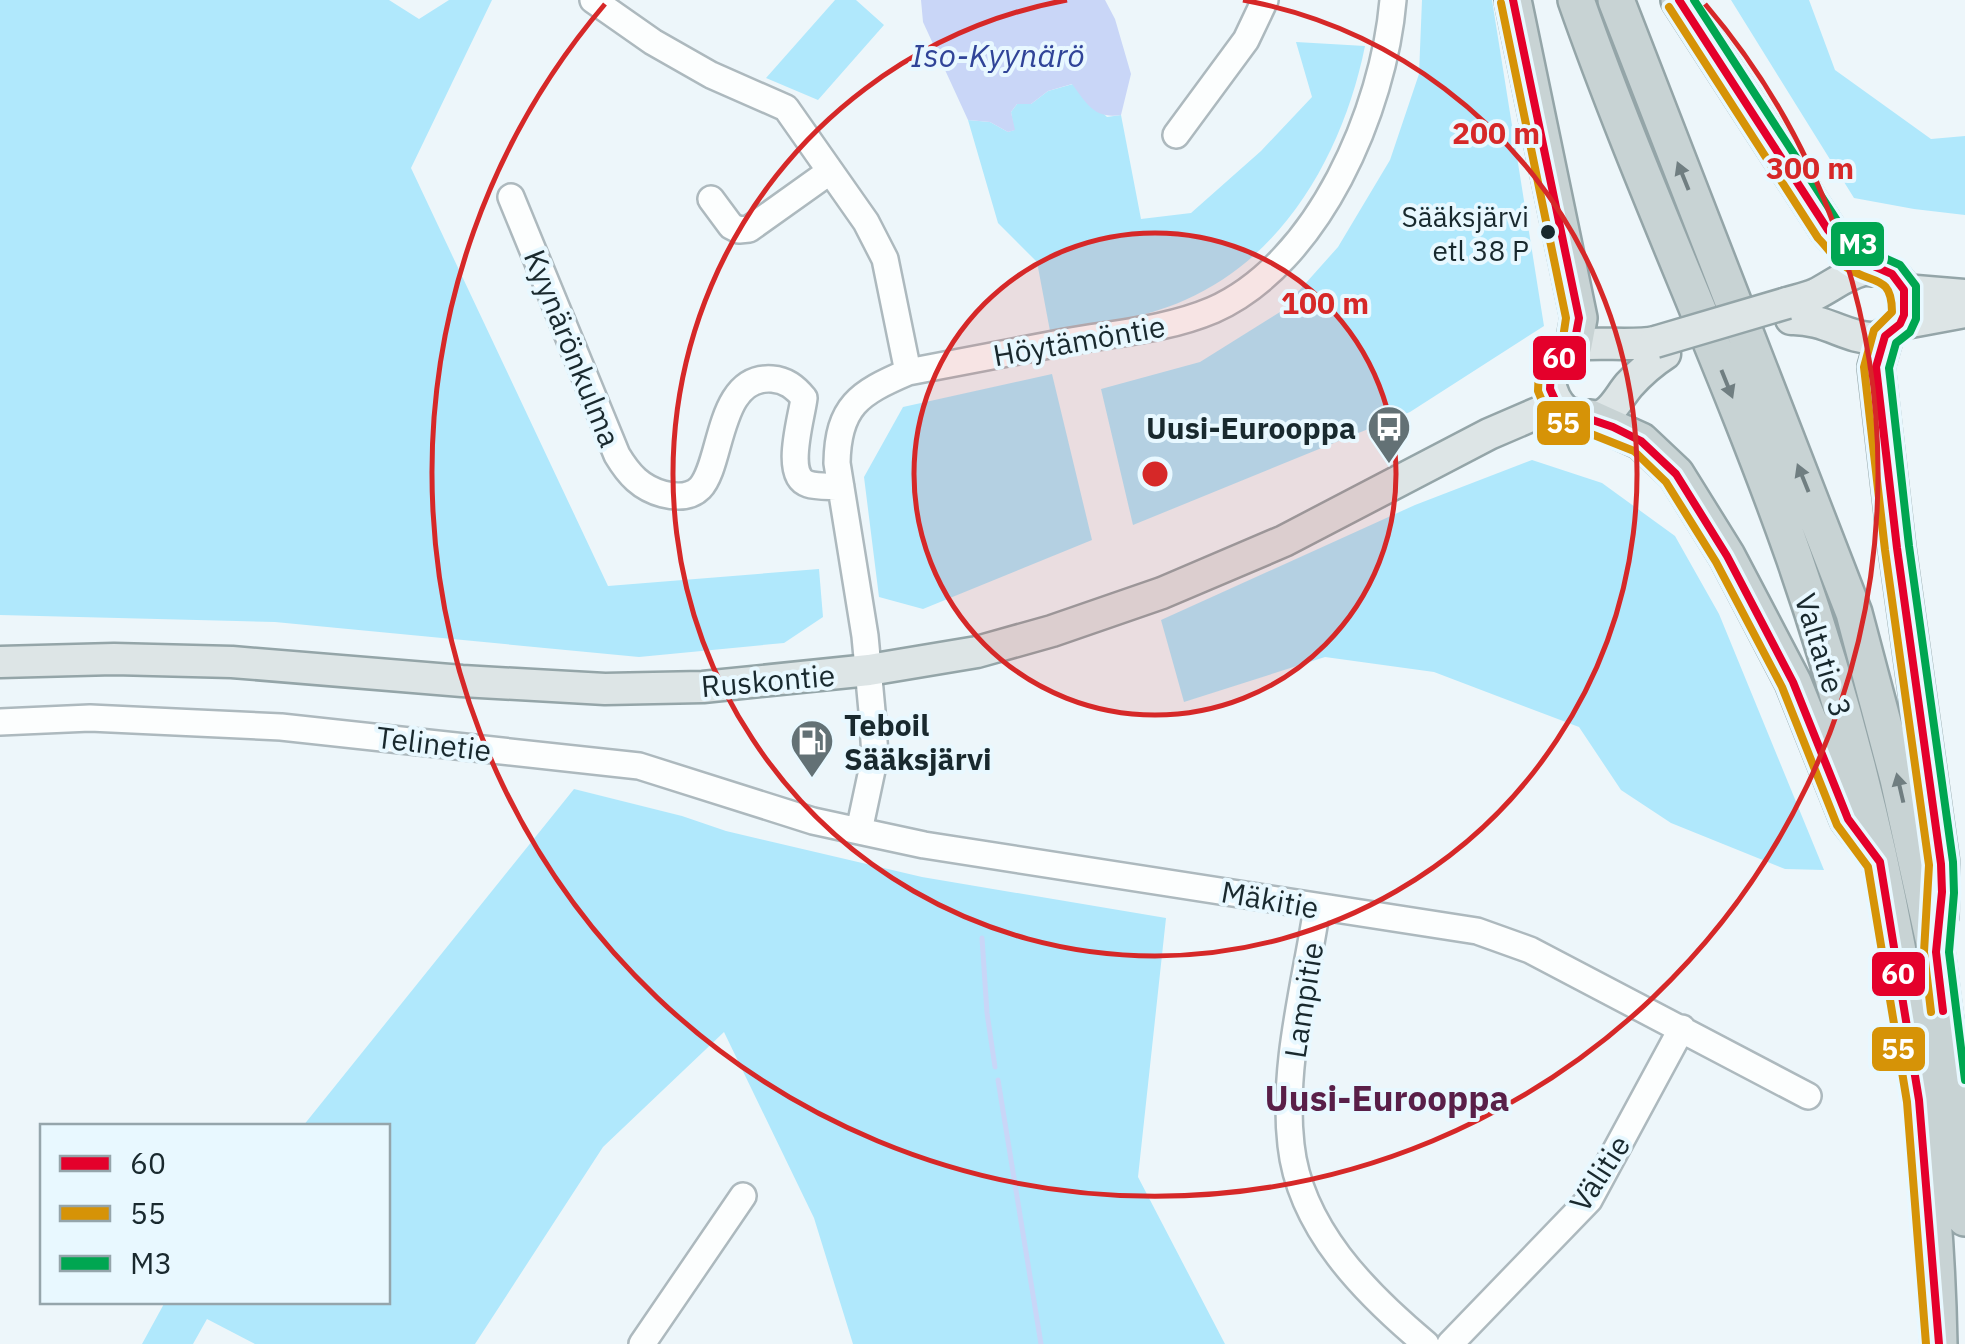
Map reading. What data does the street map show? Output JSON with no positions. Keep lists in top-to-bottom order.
{
  "streets": {
    "highway": ["Valtatie 3"],
    "main road": ["Ruskontie"],
    "street": [
      "Höytämöntie",
      "Kyynärönkulma",
      "Telinetie",
      "Mäkitie",
      "Lampitie",
      "Välitie"
    ]
  },
  "crossings": [
    ["Höytämöntie", "Kyynärönkulma"],
    ["Höytämöntie", "Ruskontie"],
    ["Telinetie", "Mäkitie"],
    ["Mäkitie", "Lampitie"],
    ["Mäkitie", "Välitie"]
  ],
  "districts": ["Uusi-Eurooppa"],
  "water": ["Iso-Kyynärö"],
  "places": {
    "other": ["Sääksjärvi etl 38 P"],
    "bus stop": ["Uusi-Eurooppa"],
    "fuel station": ["Teboil Sääksjärvi"]
  },
  "lines": ["transit line 60", "transit line M3", "transit line 55"],
  "legend": ["60", "55", "M3"],
  "rings": ["200 m", "300 m", "100 m"]
}
